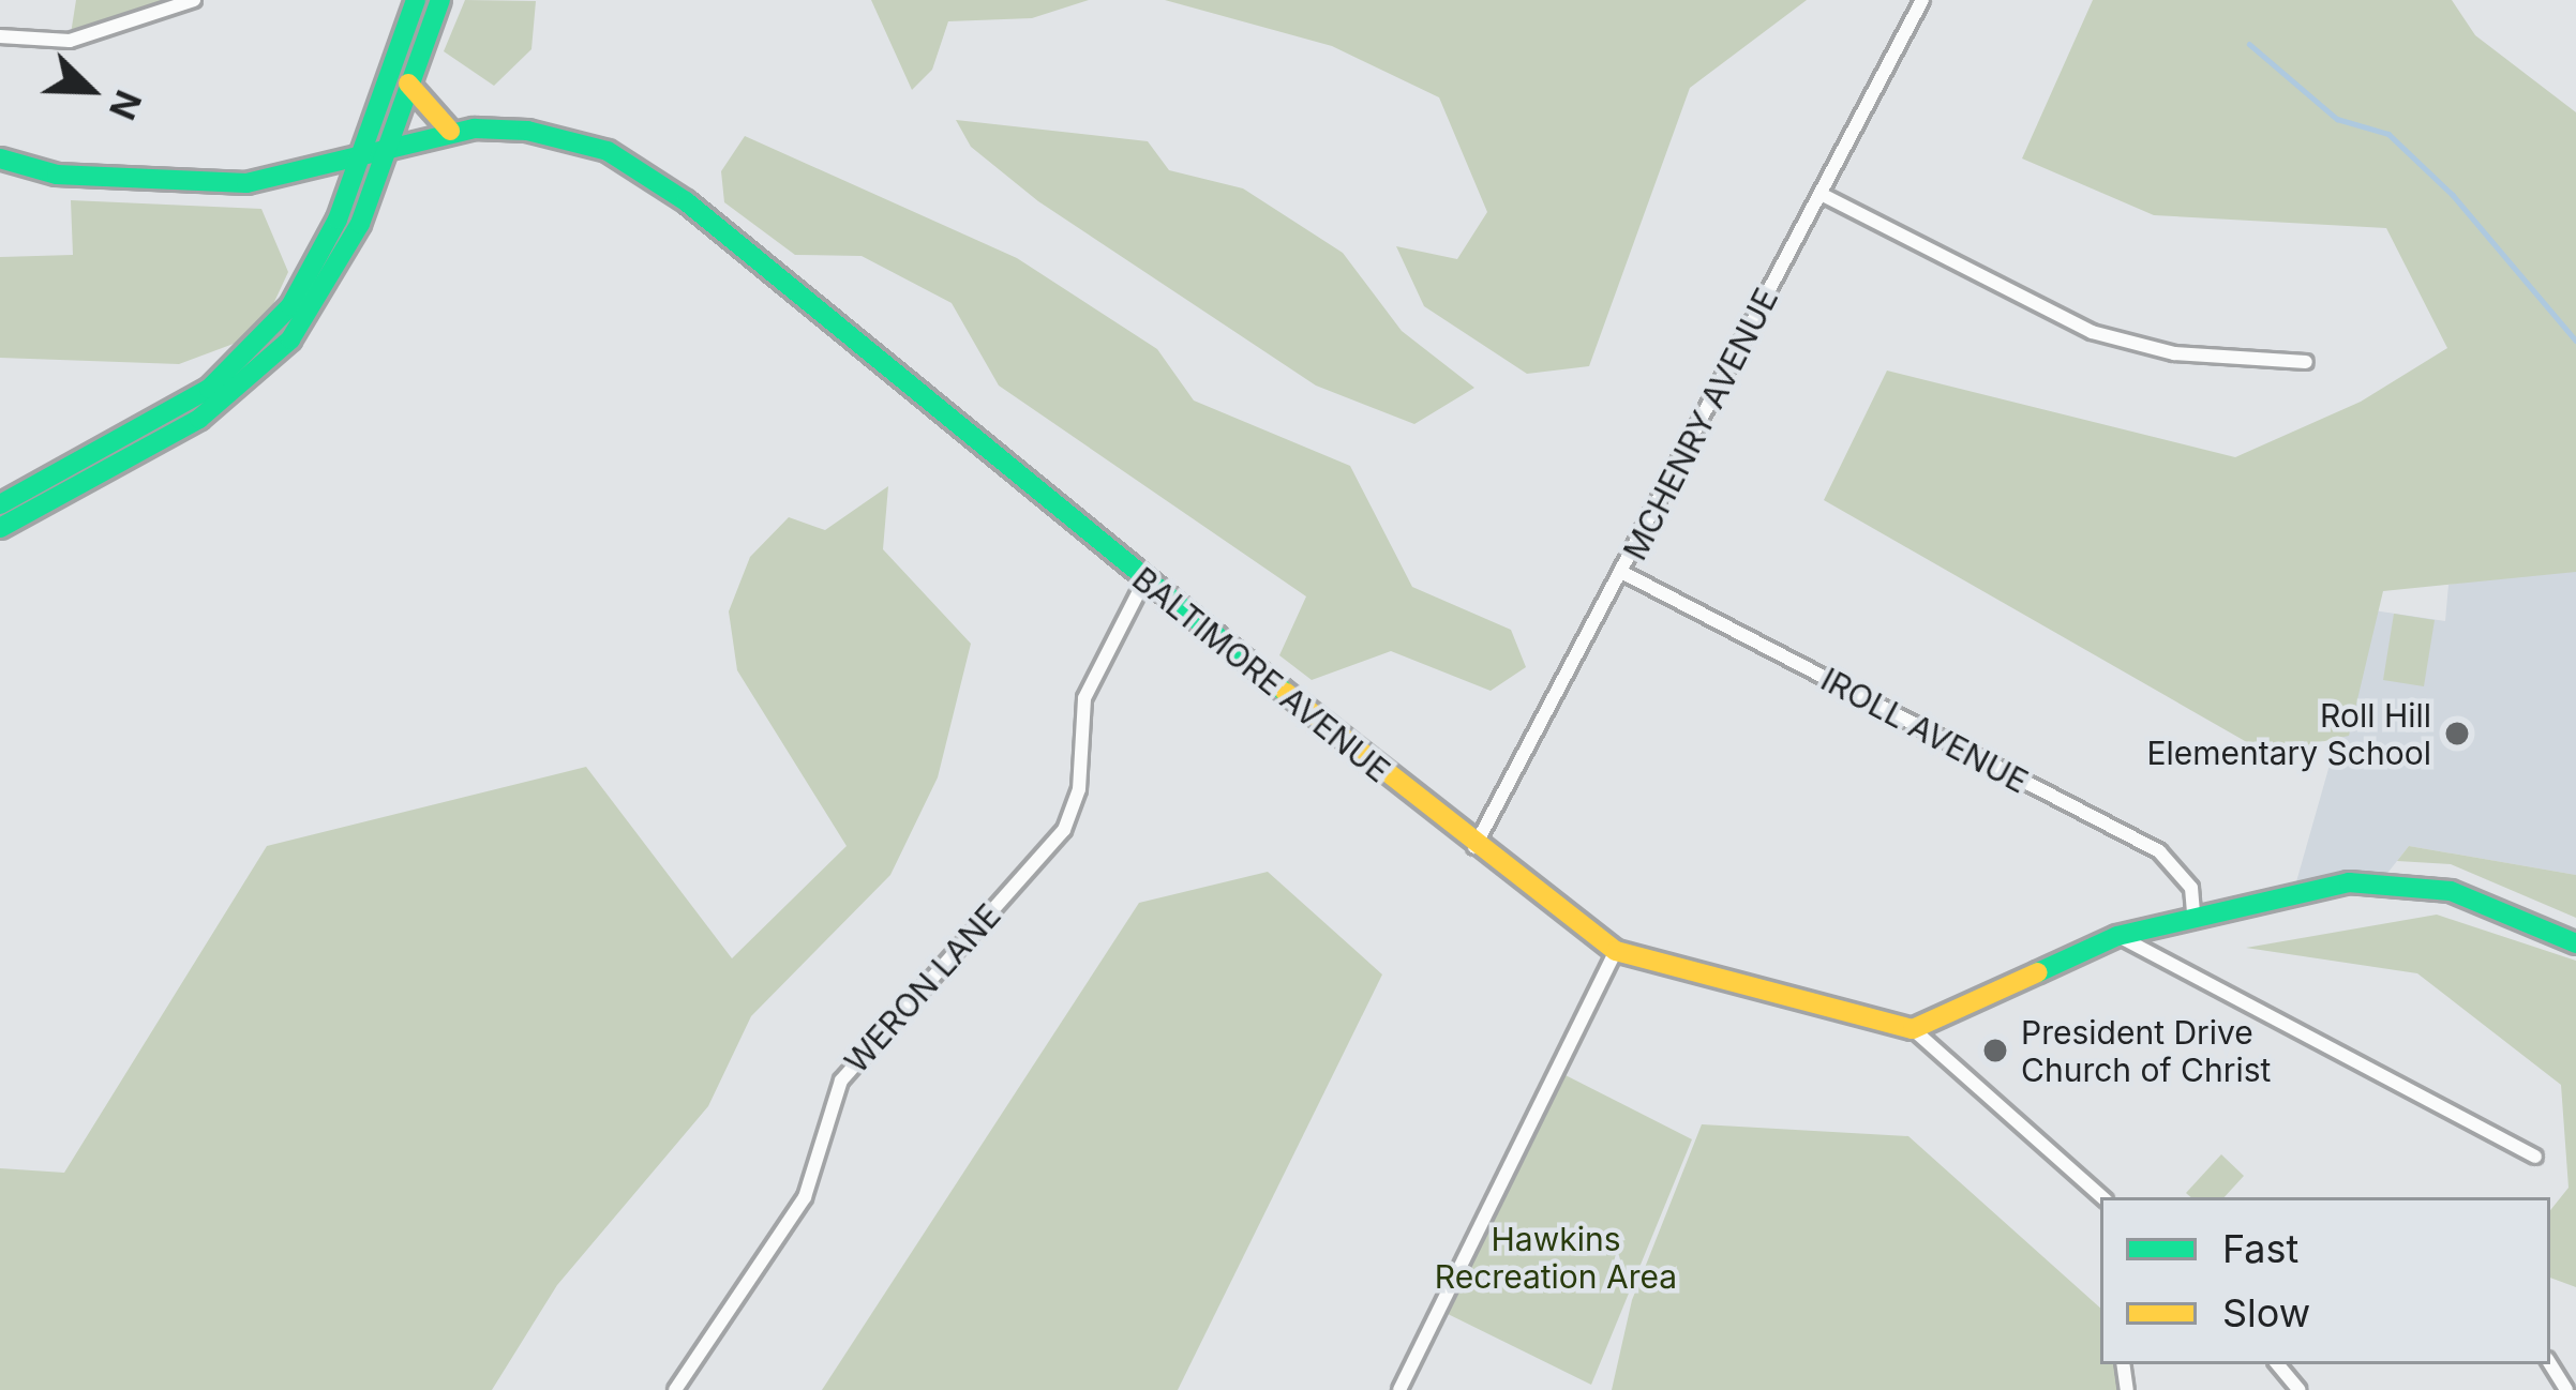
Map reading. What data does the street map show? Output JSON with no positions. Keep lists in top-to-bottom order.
{
  "streets": {
    "street": [
      "MCHENRY AVENUE",
      "BALTIMORE AVENUE",
      "IROLL AVENUE",
      "WERON LANE"
    ]
  },
  "crossings": [
    ["MCHENRY AVENUE", "BALTIMORE AVENUE"],
    ["MCHENRY AVENUE", "IROLL AVENUE"],
    ["BALTIMORE AVENUE", "WERON LANE"]
  ],
  "parks": ["Hawkins Recreation Area"],
  "places": ["Roll Hill Elementary School", "President Drive Church of Christ"],
  "legend": ["Fast", "Slow"],
  "north": "bottom right"
}
